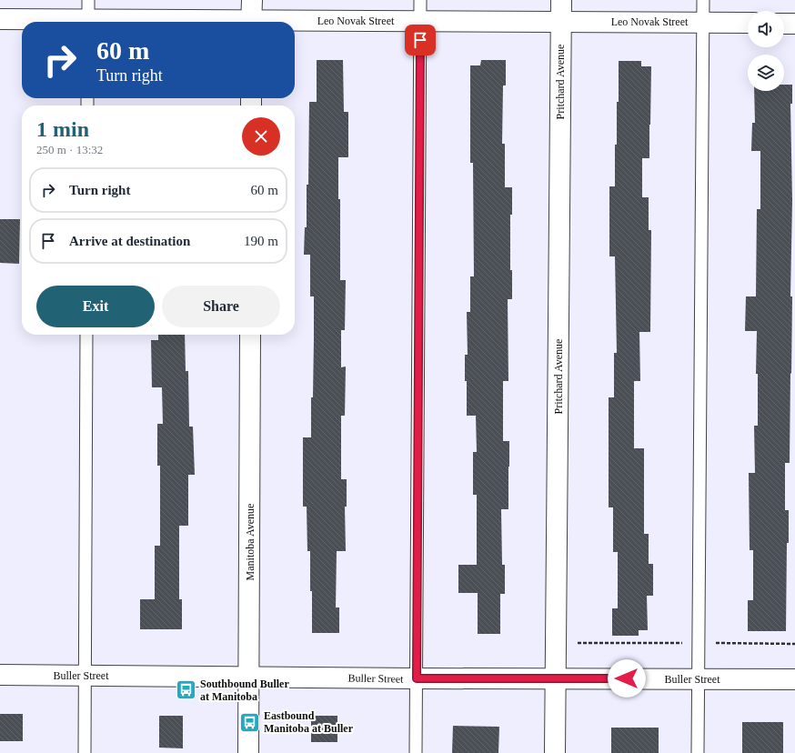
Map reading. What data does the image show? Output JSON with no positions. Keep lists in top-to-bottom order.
{
  "streets": {
    "street": [
      "Leo Novak Street",
      "Pritchard Avenue",
      "Manitoba Avenue",
      "Buller Street"
    ]
  },
  "crossings": [
    ["Leo Novak Street", "Pritchard Avenue"],
    ["Pritchard Avenue", "Buller Street"],
    ["Manitoba Avenue", "Buller Street"]
  ],
  "places": {
    "bus stop": ["Southbound Buller at Manitoba", "Eastbound Manitoba at Buller"]
  },
  "page": {
    "turn": ["60 m", "Turn right"],
    "heading": ["1 min", "250 m · 13:32"],
    "list": [
      {
        "name": "Turn right",
        "value": "60 m"
      },
      {
        "name": "Arrive at destination",
        "value": "190 m"
      }
    ],
    "buttons": ["Exit", "Share"]
  }
}
